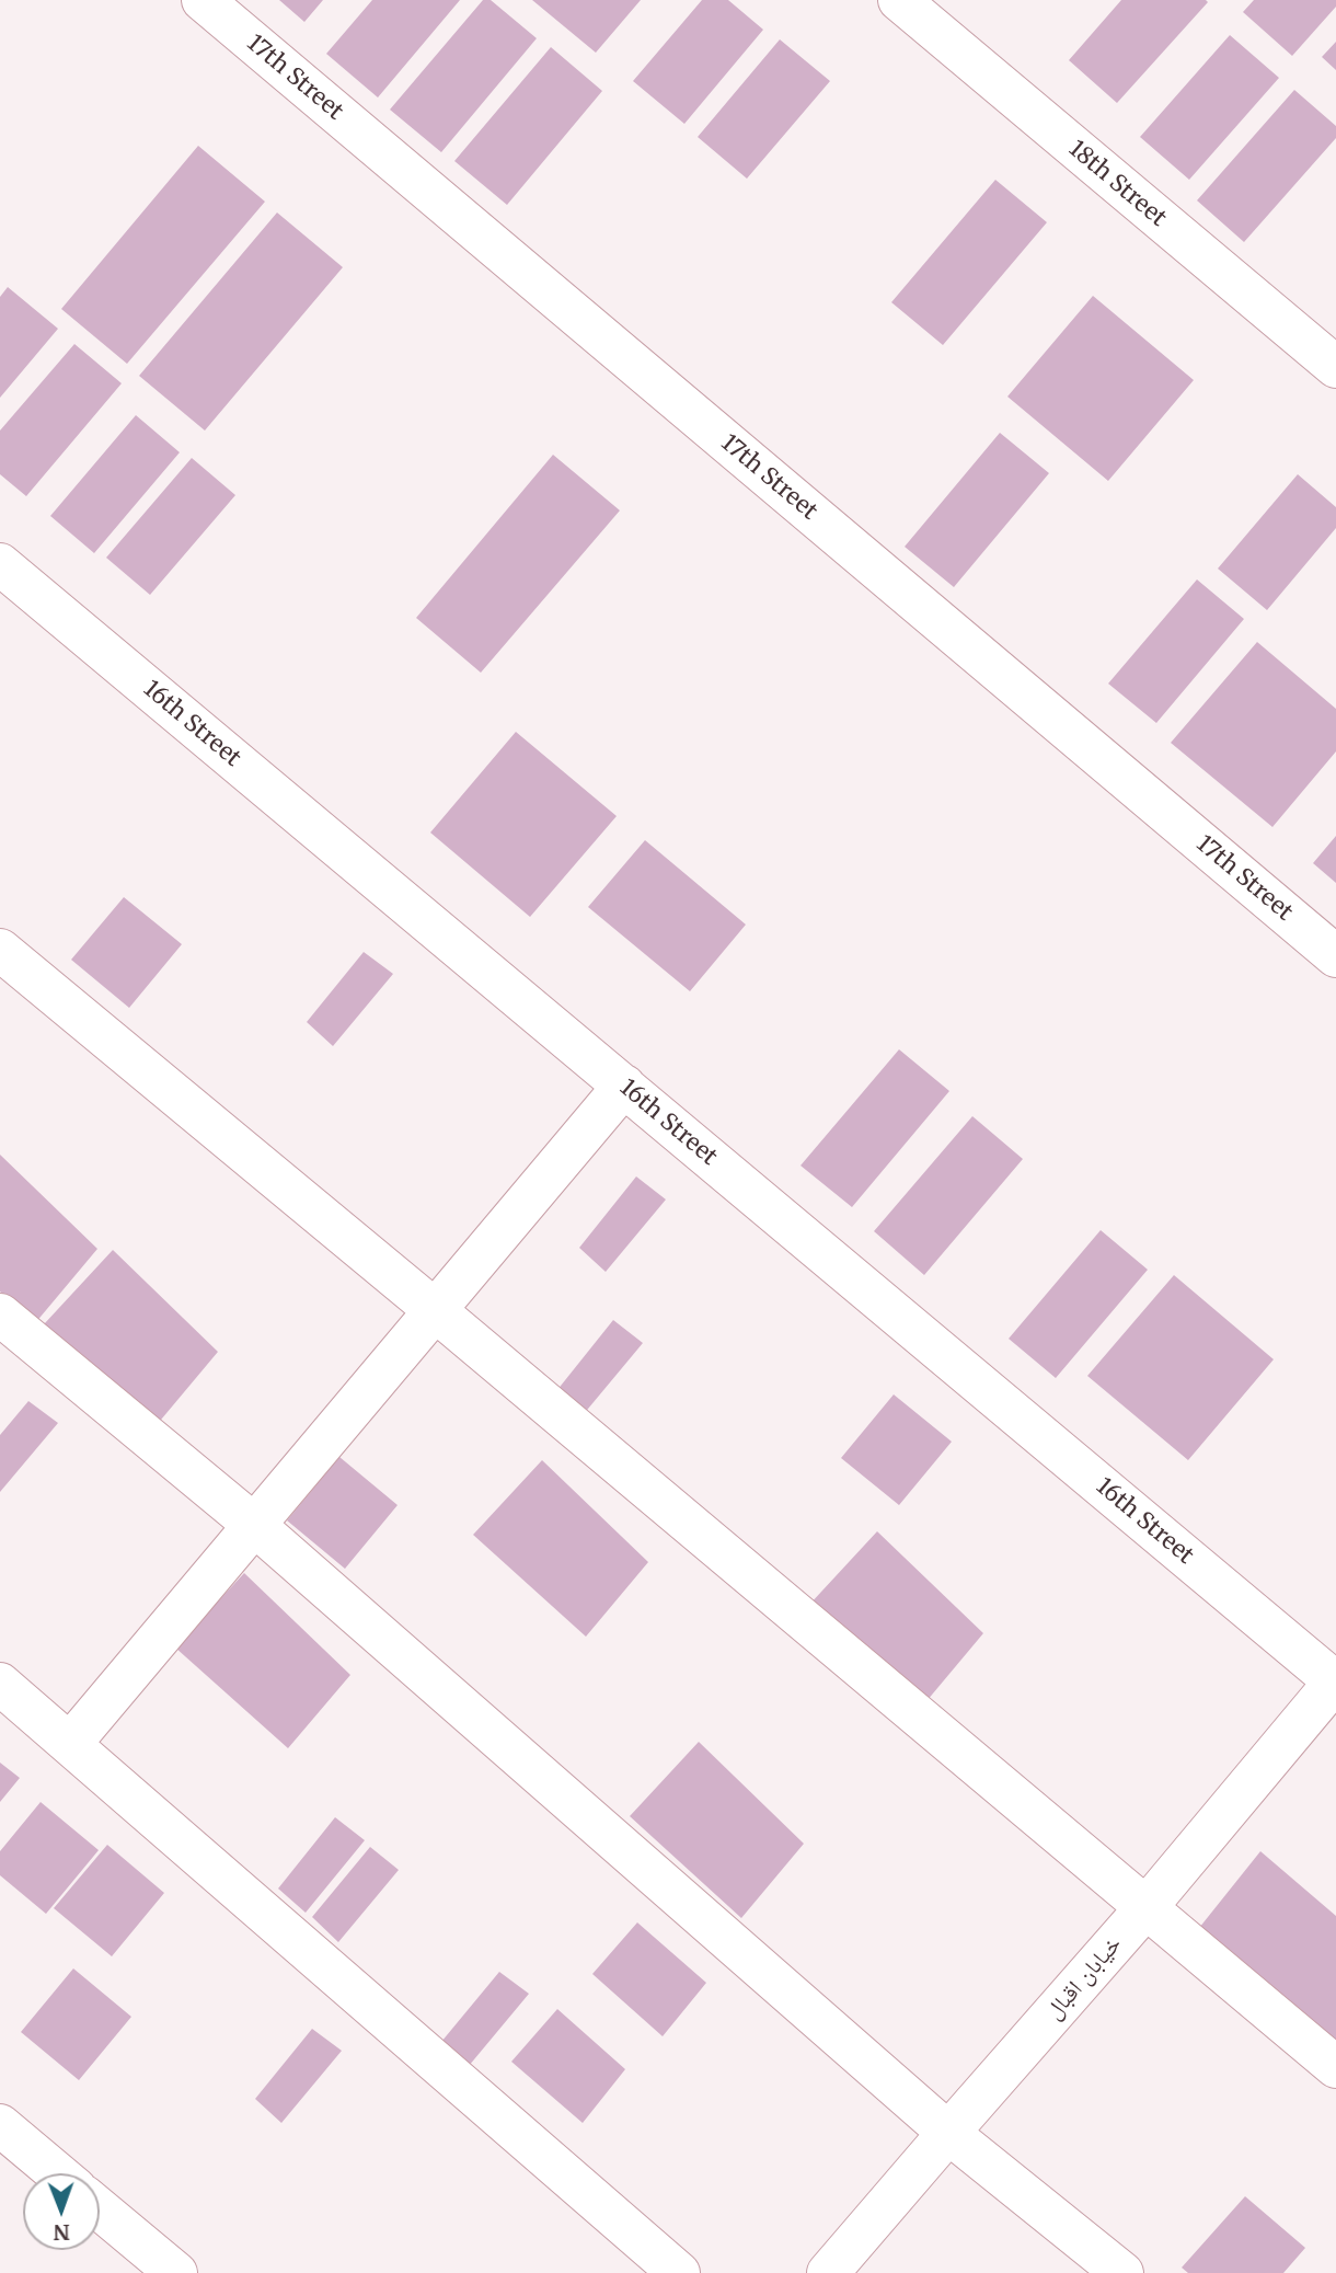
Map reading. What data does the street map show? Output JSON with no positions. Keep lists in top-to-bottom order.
{
  "streets": {
    "street": [
      "17th Street",
      "18th Street",
      "16th Street",
      "خیابان اقبال"
    ]
  },
  "crossings": [
    ["16th Street", "خیابان اقبال"]
  ],
  "north": "bottom"
}
